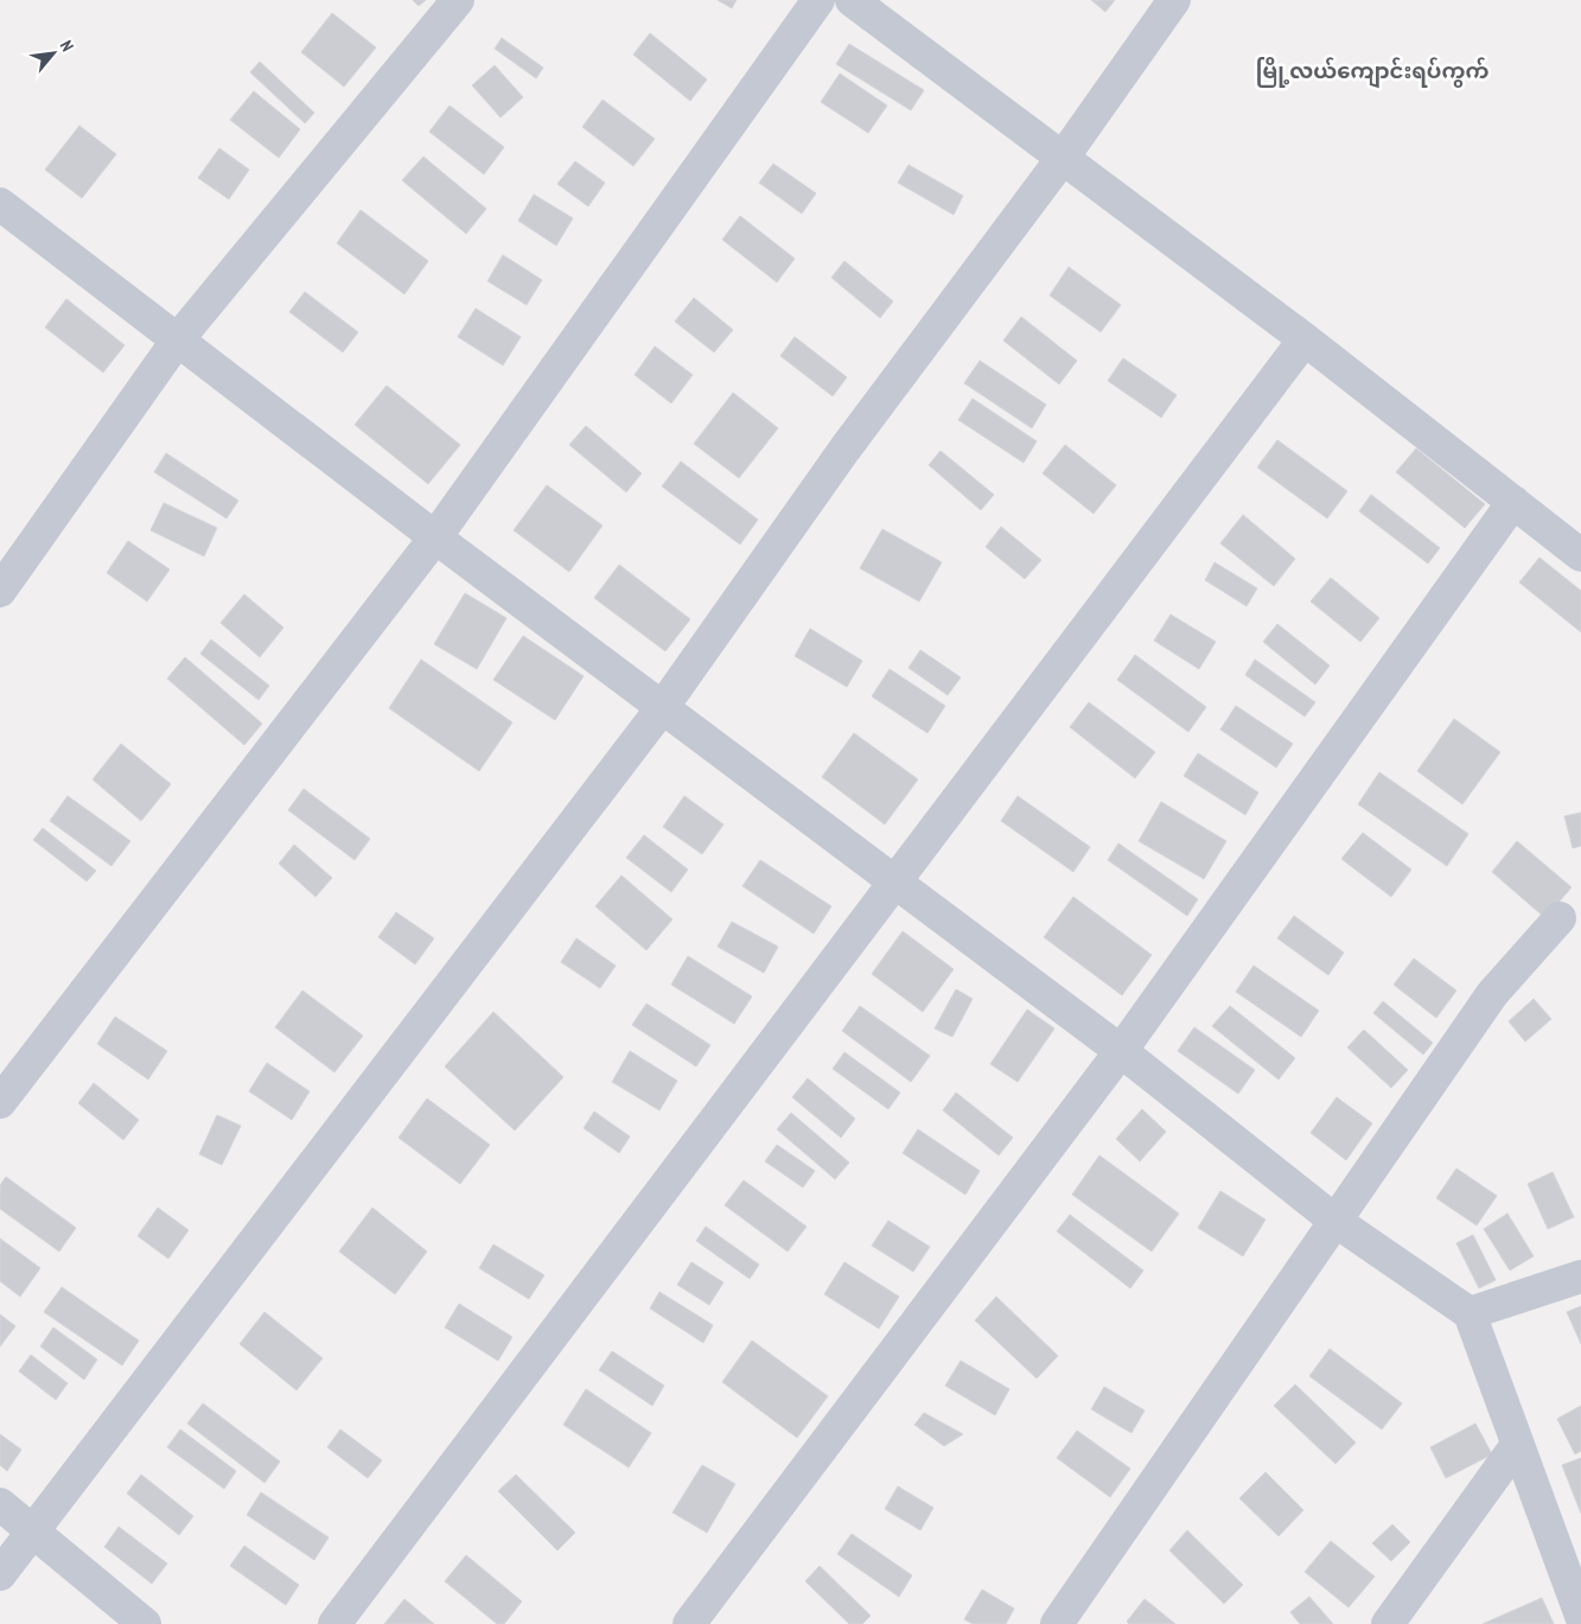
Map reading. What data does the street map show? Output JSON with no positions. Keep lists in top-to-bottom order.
{
  "districts": ["မြို့လယ်ကျောင်းရပ်ကွက်"],
  "north": "top right"
}
